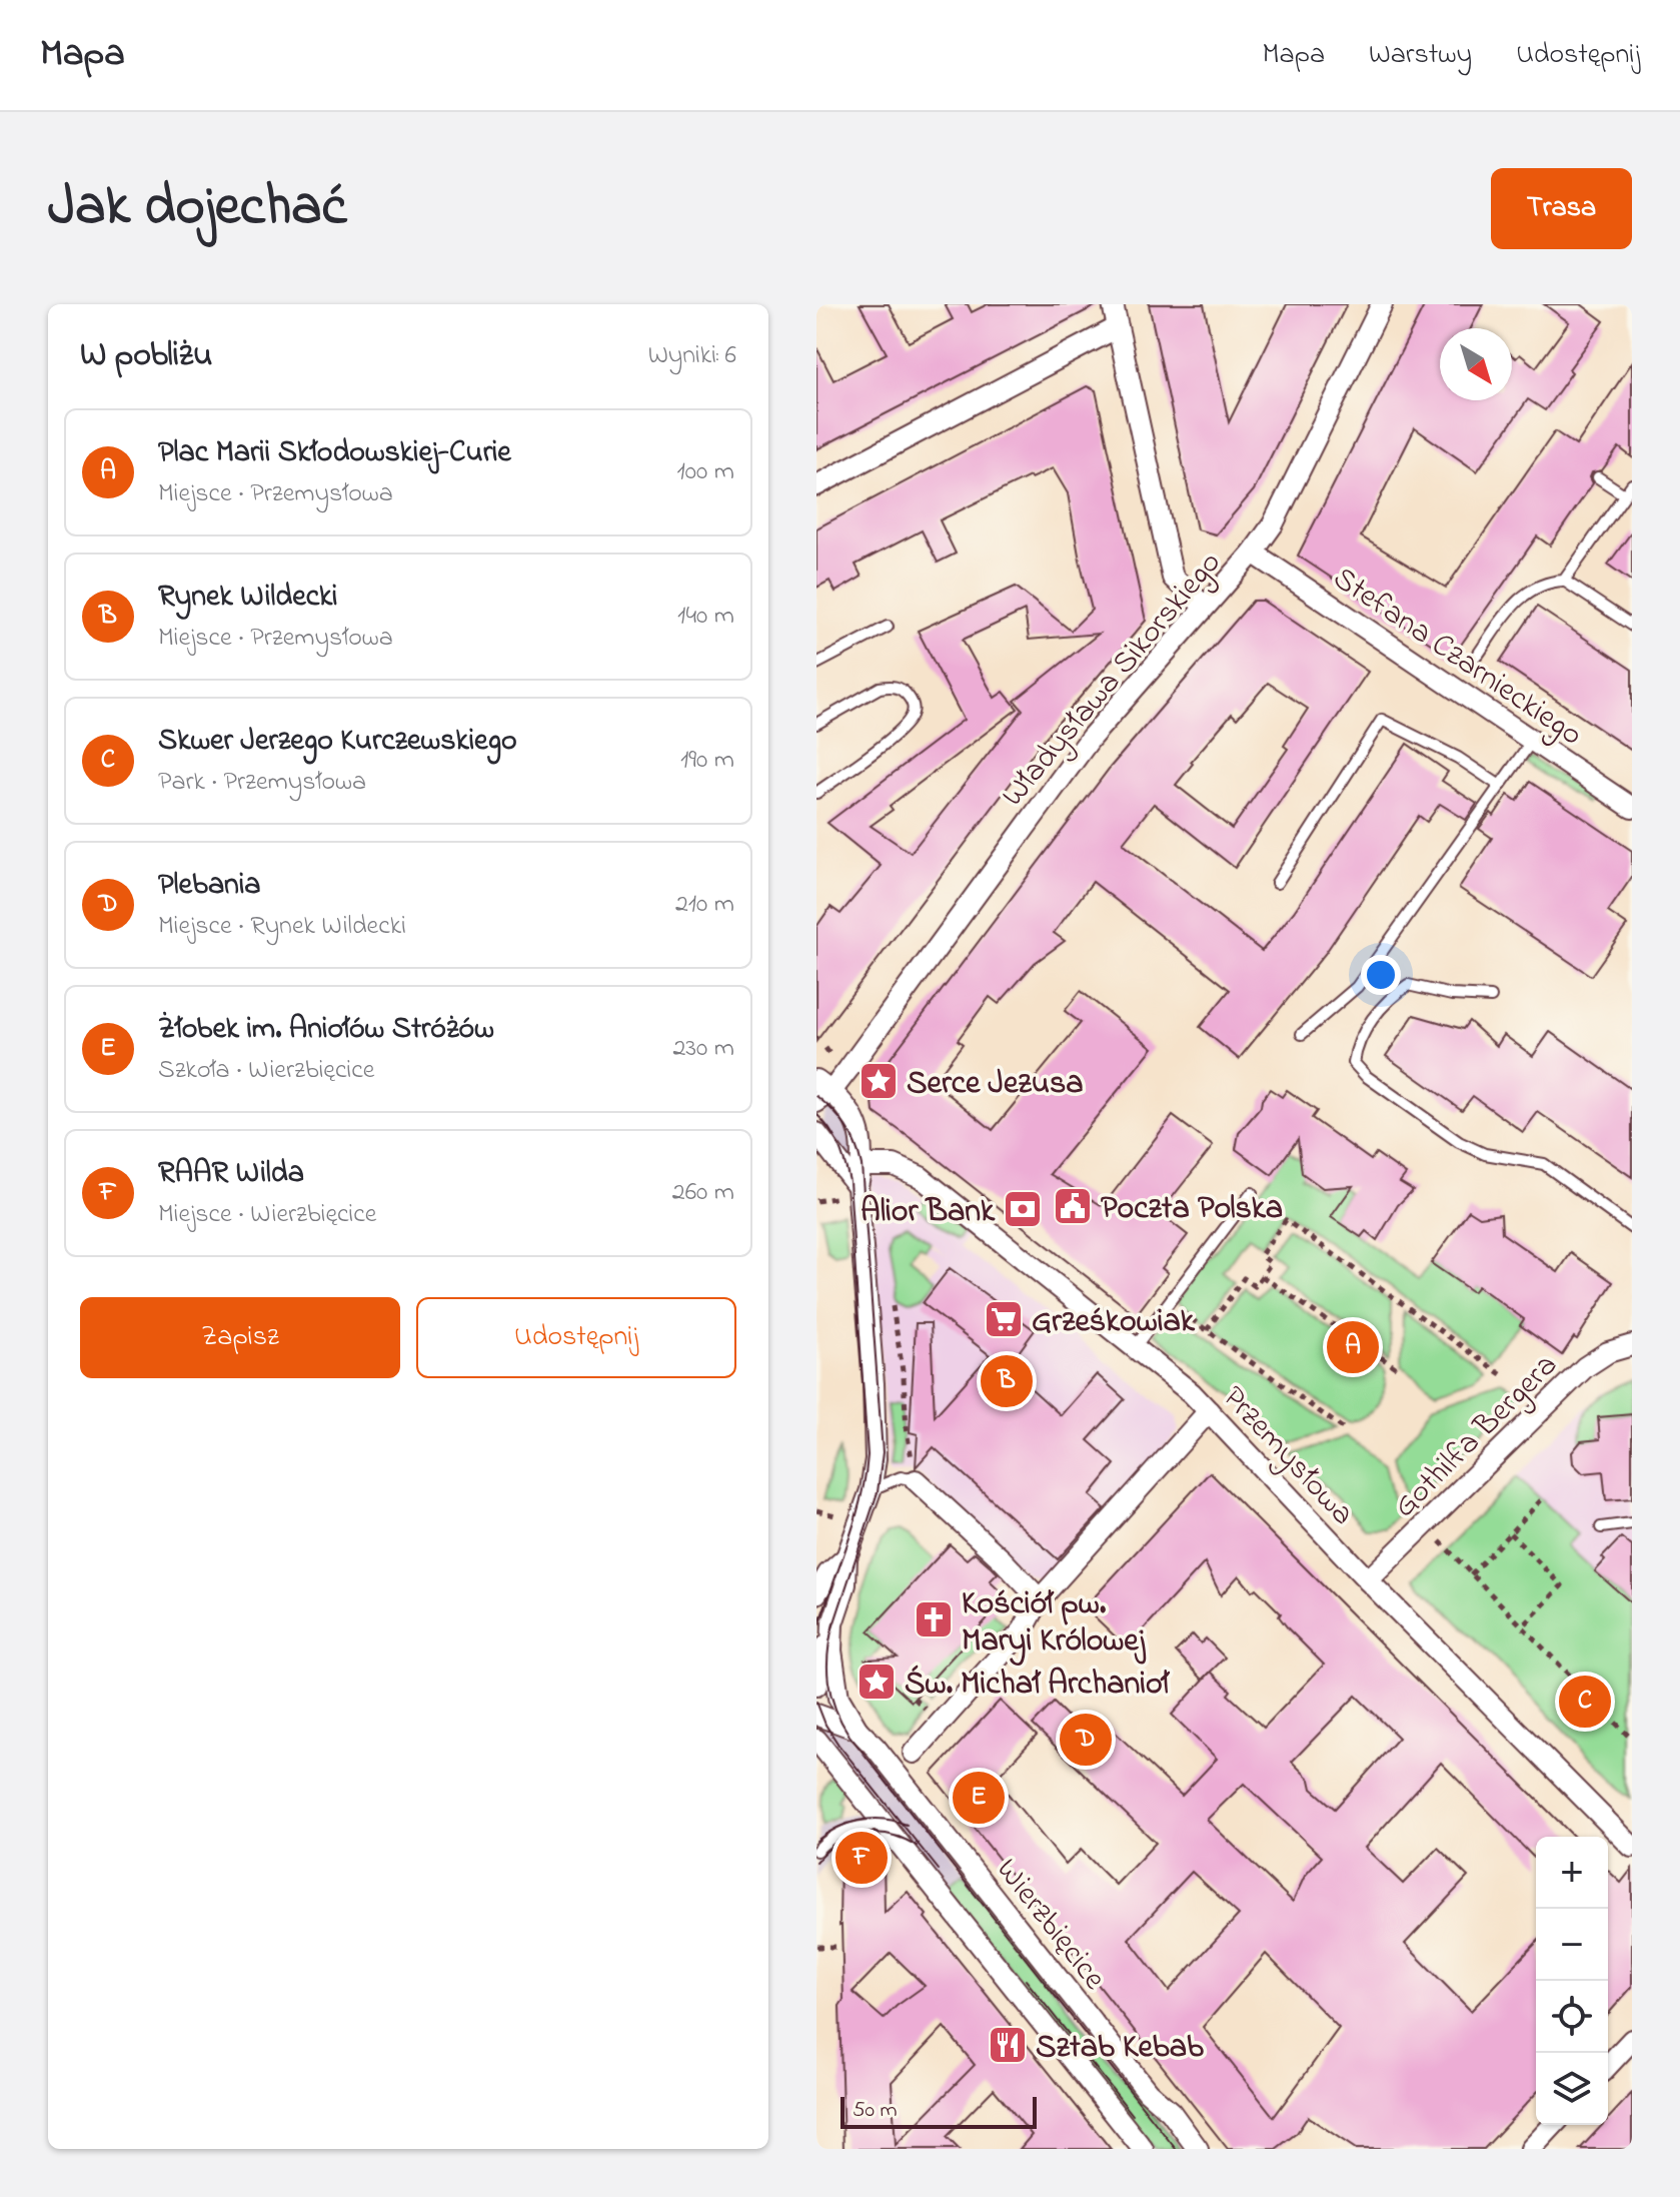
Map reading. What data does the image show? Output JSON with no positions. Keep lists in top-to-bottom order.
{
  "streets": {
    "street": [
      "Stefana Czarnieckiego",
      "Władysława Sikorskiego",
      "Gothilfa Bergera",
      "Przemysłowa",
      "Wierzbięcice"
    ]
  },
  "crossings": [
    ["Stefana Czarnieckiego", "Władysława Sikorskiego"],
    ["Gothilfa Bergera", "Przemysłowa"]
  ],
  "places": {
    "place": ["Serce Jezusa", "Św. Michał Archanioł"],
    "public building": ["Poczta Polska"],
    "bank": ["Alior Bank"],
    "supermarket": ["Grześkowiak"],
    "church": ["Kościół pw. Maryi Królowej"],
    "restaurant": ["Sztab Kebab"]
  },
  "scale_bar": "50 m",
  "north": "bottom right",
  "page": {
    "header": "Mapa",
    "nav": ["Mapa", "Warstwy", "Udostępnij"],
    "title": "Jak dojechać",
    "buttons": [
      "Trasa",
      ["Zapisz", "Udostępnij"]
    ],
    "heading": ["W pobliżu", "Wyniki: 6"],
    "list": [
      {
        "mark": "A",
        "name": "Plac Marii Skłodowskiej-Curie",
        "note": "Miejsce · Przemysłowa",
        "value": "100 m"
      },
      {
        "mark": "B",
        "name": "Rynek Wildecki",
        "note": "Miejsce · Przemysłowa",
        "value": "140 m"
      },
      {
        "mark": "C",
        "name": "Skwer Jerzego Kurczewskiego",
        "note": "Park · Przemysłowa",
        "value": "190 m"
      },
      {
        "mark": "D",
        "name": "Plebania",
        "note": "Miejsce · Rynek Wildecki",
        "value": "210 m"
      },
      {
        "mark": "E",
        "name": "Żłobek im. Aniołów Stróżów",
        "note": "Szkoła · Wierzbięcice",
        "value": "230 m"
      },
      {
        "mark": "F",
        "name": "RAAR Wilda",
        "note": "Miejsce · Wierzbięcice",
        "value": "260 m"
      }
    ],
    "pins": [
      "A",
      "B",
      "C",
      "D",
      "E",
      "F"
    ],
    "map_buttons": ["+", "−"],
    "scale": "50 m"
  }
}
